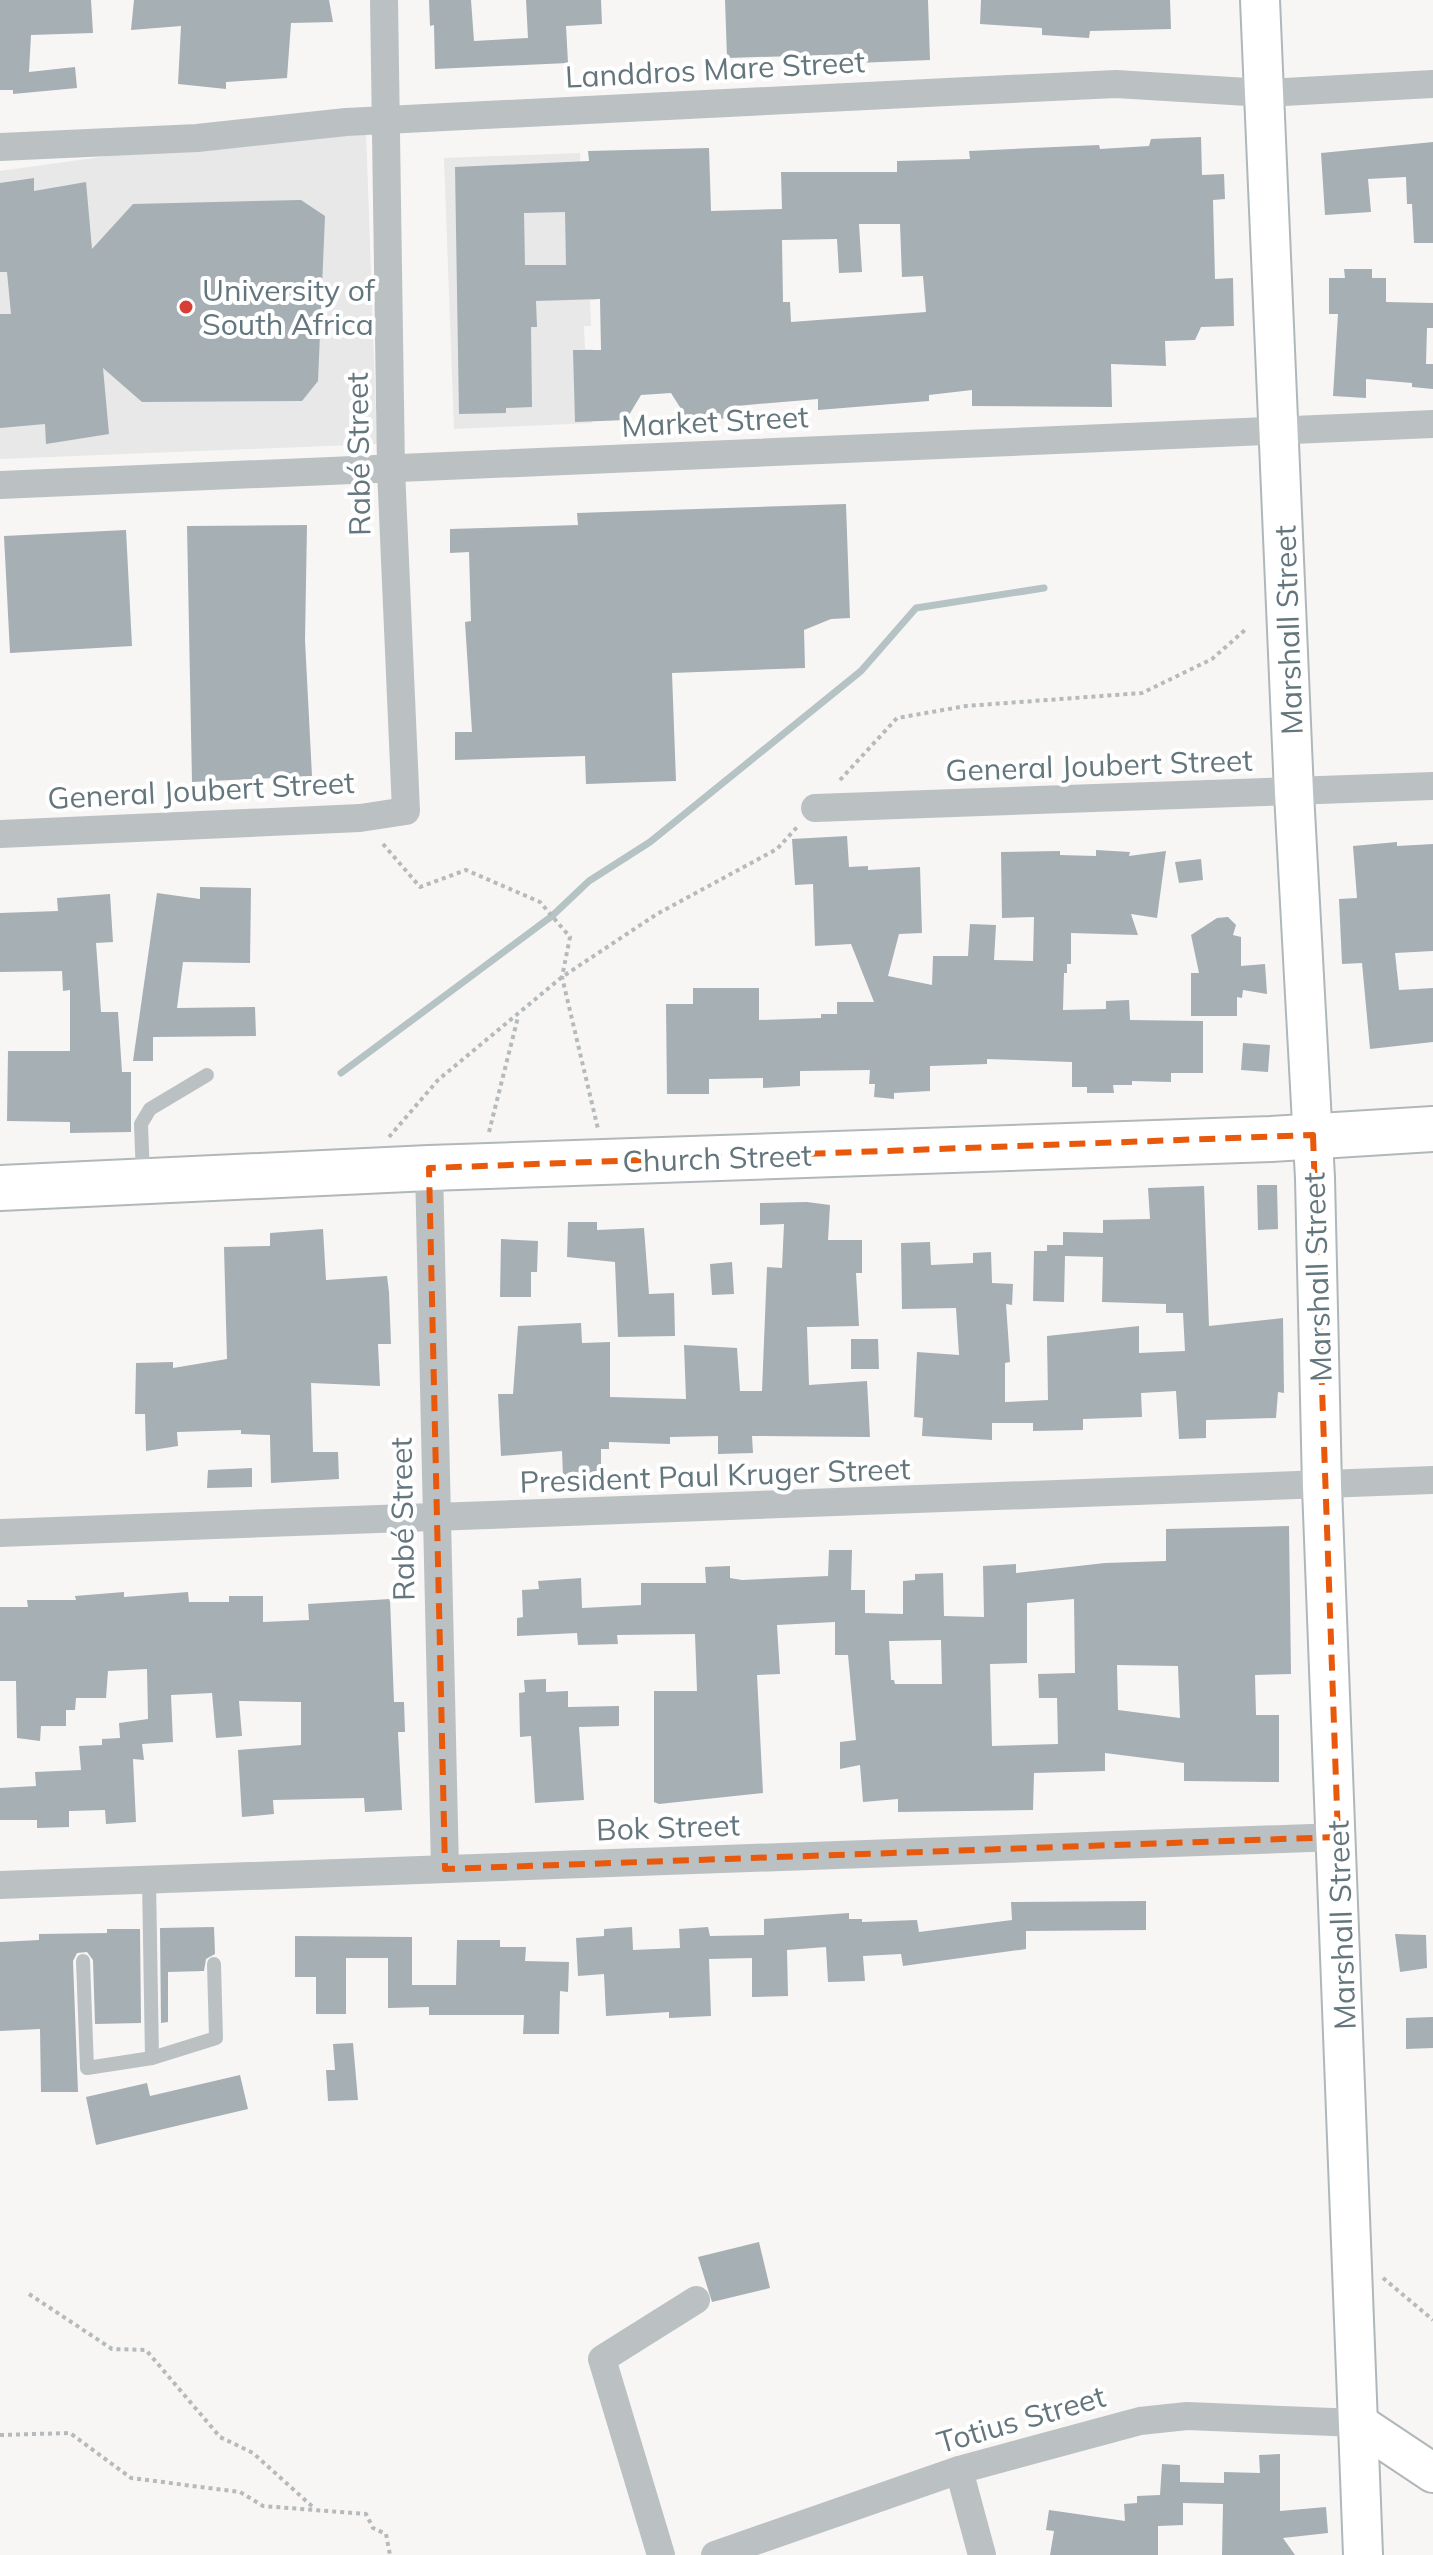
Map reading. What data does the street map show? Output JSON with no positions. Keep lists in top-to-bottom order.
{
  "streets": {
    "main road": ["Church Street"],
    "street": [
      "Landdros Mare Street",
      "Market Street",
      "Rabé Street",
      "Marshall Street",
      "General Joubert Street",
      "President Paul Kruger Street",
      "Bok Street",
      "Totius Street"
    ]
  },
  "crossings": [
    ["Landdros Mare Street", "Rabé Street"],
    ["Landdros Mare Street", "Marshall Street"],
    ["Market Street", "Rabé Street"],
    ["Market Street", "Marshall Street"],
    ["Rabé Street", "General Joubert Street"],
    ["Rabé Street", "Church Street"],
    ["Rabé Street", "President Paul Kruger Street"],
    ["Rabé Street", "Bok Street"],
    ["Marshall Street", "General Joubert Street"],
    ["Marshall Street", "Church Street"],
    ["Marshall Street", "President Paul Kruger Street"],
    ["Marshall Street", "Bok Street"],
    ["Marshall Street", "Totius Street"]
  ],
  "places": ["University of South Africa"]
}
